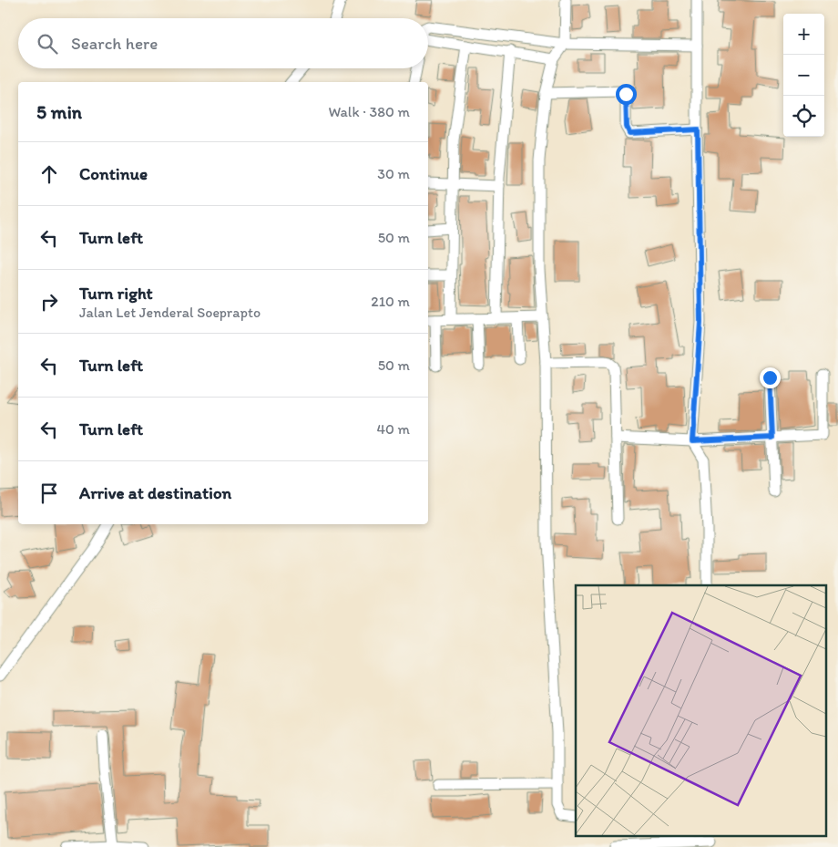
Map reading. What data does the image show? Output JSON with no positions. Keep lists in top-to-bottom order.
{
  "page": {
    "map_buttons": ["+", "−"],
    "search": "Search here",
    "heading": ["5 min", "Walk · 380 m"],
    "list": [
      ["Continue", "30 m"],
      ["Turn left", "50 m"],
      ["Turn right", "Jalan Let Jenderal Soeprapto", "210 m"],
      ["Turn left", "50 m"],
      ["Turn left", "40 m"],
      "Arrive at destination"
    ]
  }
}
